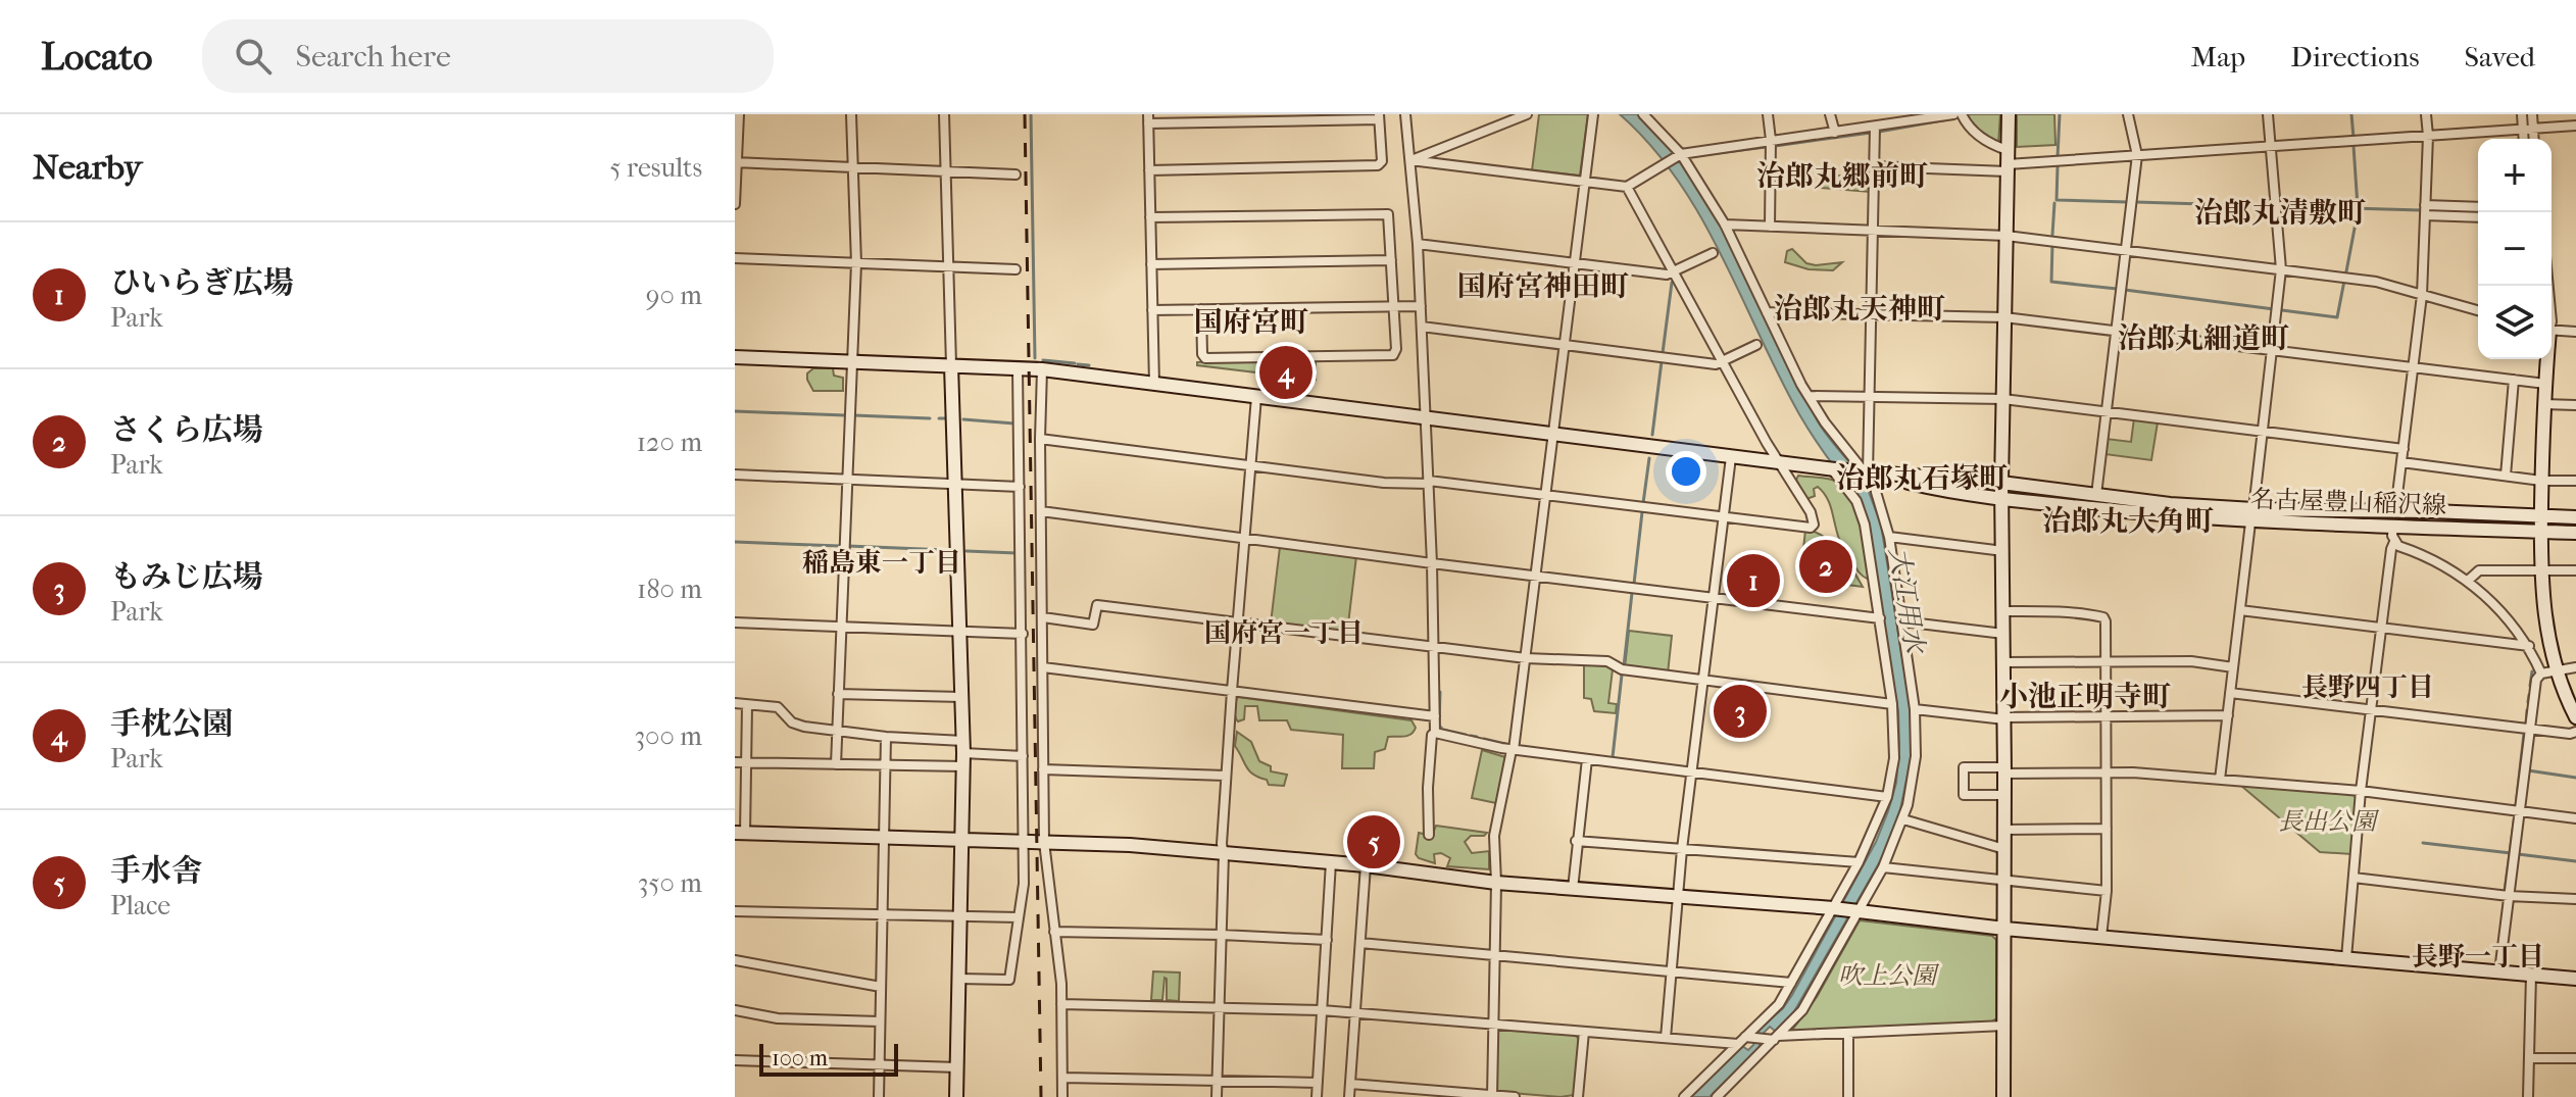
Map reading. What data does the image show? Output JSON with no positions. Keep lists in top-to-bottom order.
{
  "streets": {
    "street": ["名古屋豊山稲沢線"]
  },
  "districts": [
    "治郎丸郷前町",
    "治郎丸清敷町",
    "国府宮神田町",
    "治郎丸天神町",
    "国府宮町",
    "治郎丸細道町",
    "治郎丸石塚町",
    "治郎丸大角町",
    "稲島東一丁目",
    "国府宮一丁目",
    "長野四丁目",
    "小池正明寺町",
    "長野一丁目"
  ],
  "water": ["大江用水"],
  "parks": ["長出公園", "吹上公園"],
  "scale_bar": "100 m",
  "page": {
    "header": "Locato",
    "search": "Search here",
    "nav": ["Map", "Directions", "Saved"],
    "heading": ["Nearby", "5 results"],
    "map_buttons": ["+", "−"],
    "list": [
      {
        "mark": "1",
        "name": "ひいらぎ広場",
        "note": "Park",
        "value": "90 m"
      },
      {
        "mark": "2",
        "name": "さくら広場",
        "note": "Park",
        "value": "120 m"
      },
      {
        "mark": "3",
        "name": "もみじ広場",
        "note": "Park",
        "value": "180 m"
      },
      {
        "mark": "4",
        "name": "手枕公園",
        "note": "Park",
        "value": "300 m"
      },
      {
        "mark": "5",
        "name": "手水舎",
        "note": "Place",
        "value": "350 m"
      }
    ],
    "pins": [
      "4",
      "2",
      "1",
      "3",
      "5"
    ],
    "scale": "100 m"
  }
}
